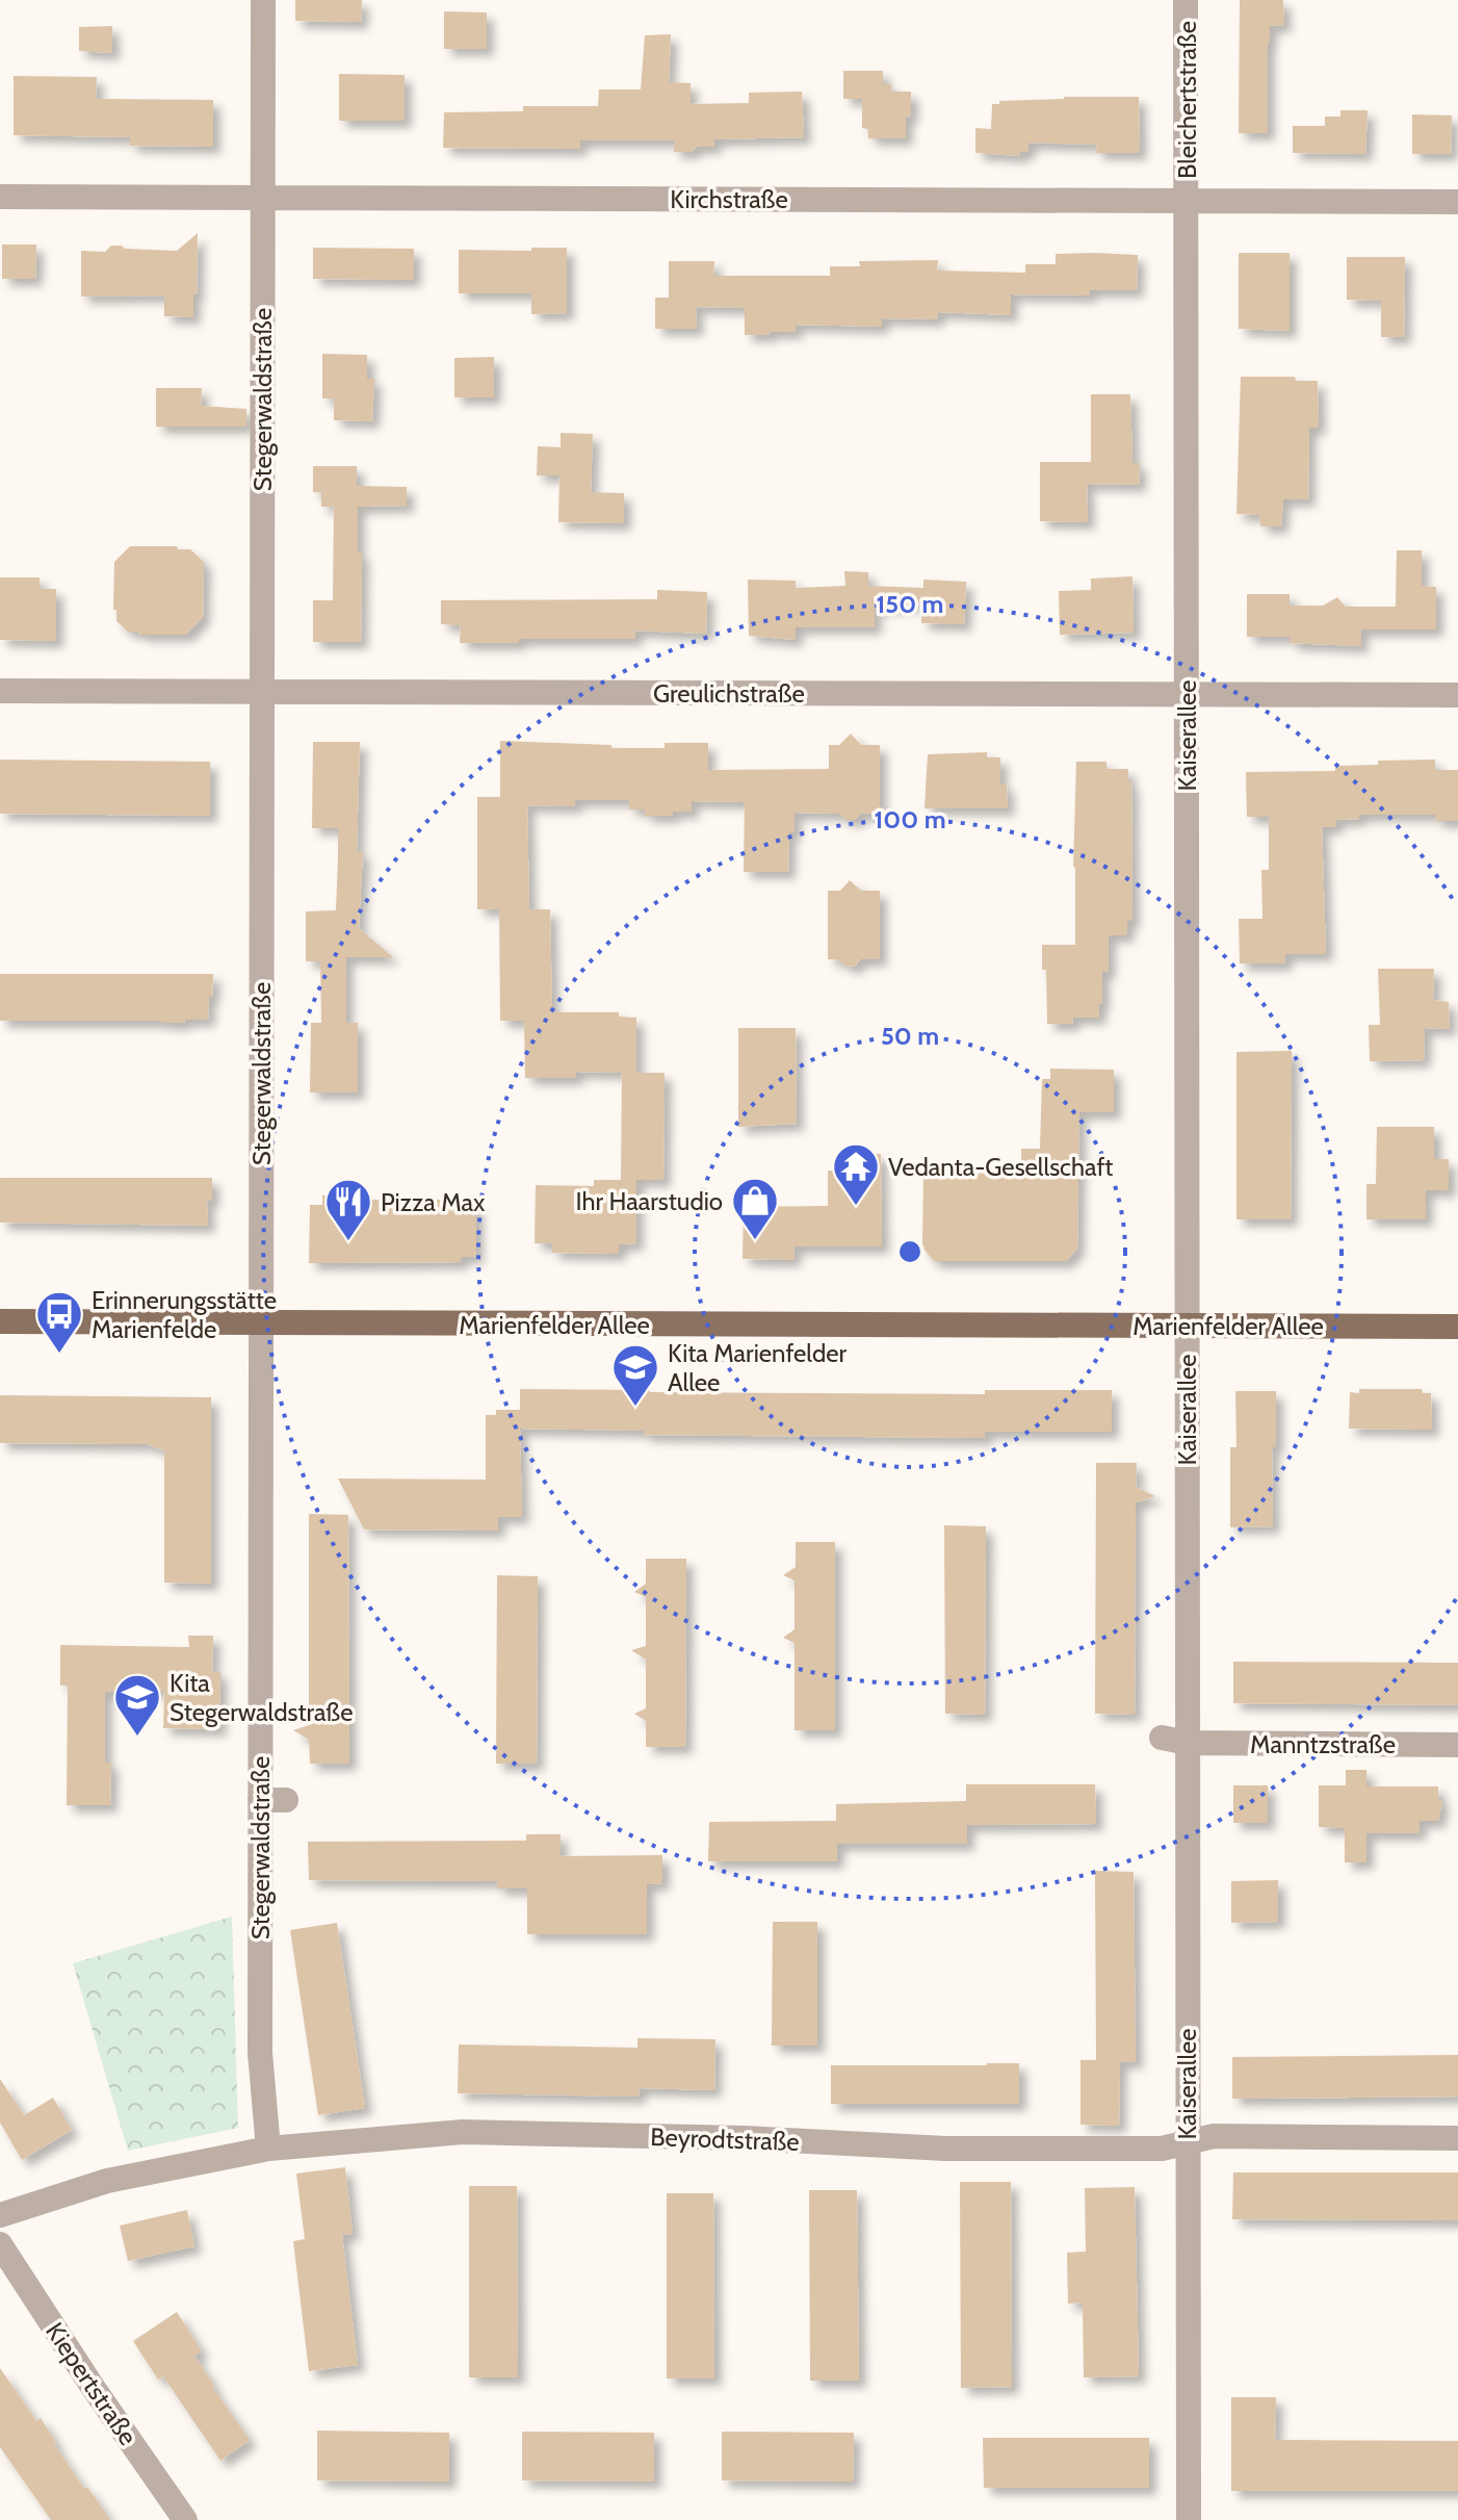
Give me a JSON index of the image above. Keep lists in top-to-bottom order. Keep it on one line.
{"streets":{"main road":["Marienfelder Allee"],"street":["Bleichertstraße","Kirchstraße","Stegerwaldstraße","Greulichstraße","Kaiserallee","Manntzstraße","Beyrodtstraße","Kiepertstraße"]},"crossings":[["Bleichertstraße","Kirchstraße"],["Bleichertstraße","Kaiserallee"],["Kirchstraße","Stegerwaldstraße"],["Kirchstraße","Kaiserallee"],["Stegerwaldstraße","Greulichstraße"],["Stegerwaldstraße","Marienfelder Allee"],["Stegerwaldstraße","Beyrodtstraße"],["Greulichstraße","Kaiserallee"],["Kaiserallee","Marienfelder Allee"],["Kaiserallee","Manntzstraße"],["Kaiserallee","Beyrodtstraße"]],"places":{"temple":["Vedanta-Gesellschaft"],"shop":["Ihr Haarstudio"],"restaurant":["Pizza Max"],"bus stop":["Erinnerungsstätte Marienfelde"],"school or university":["Kita Marienfelder Allee","Kita Stegerwaldstraße"]},"rings":["150 m","100 m","50 m"]}
